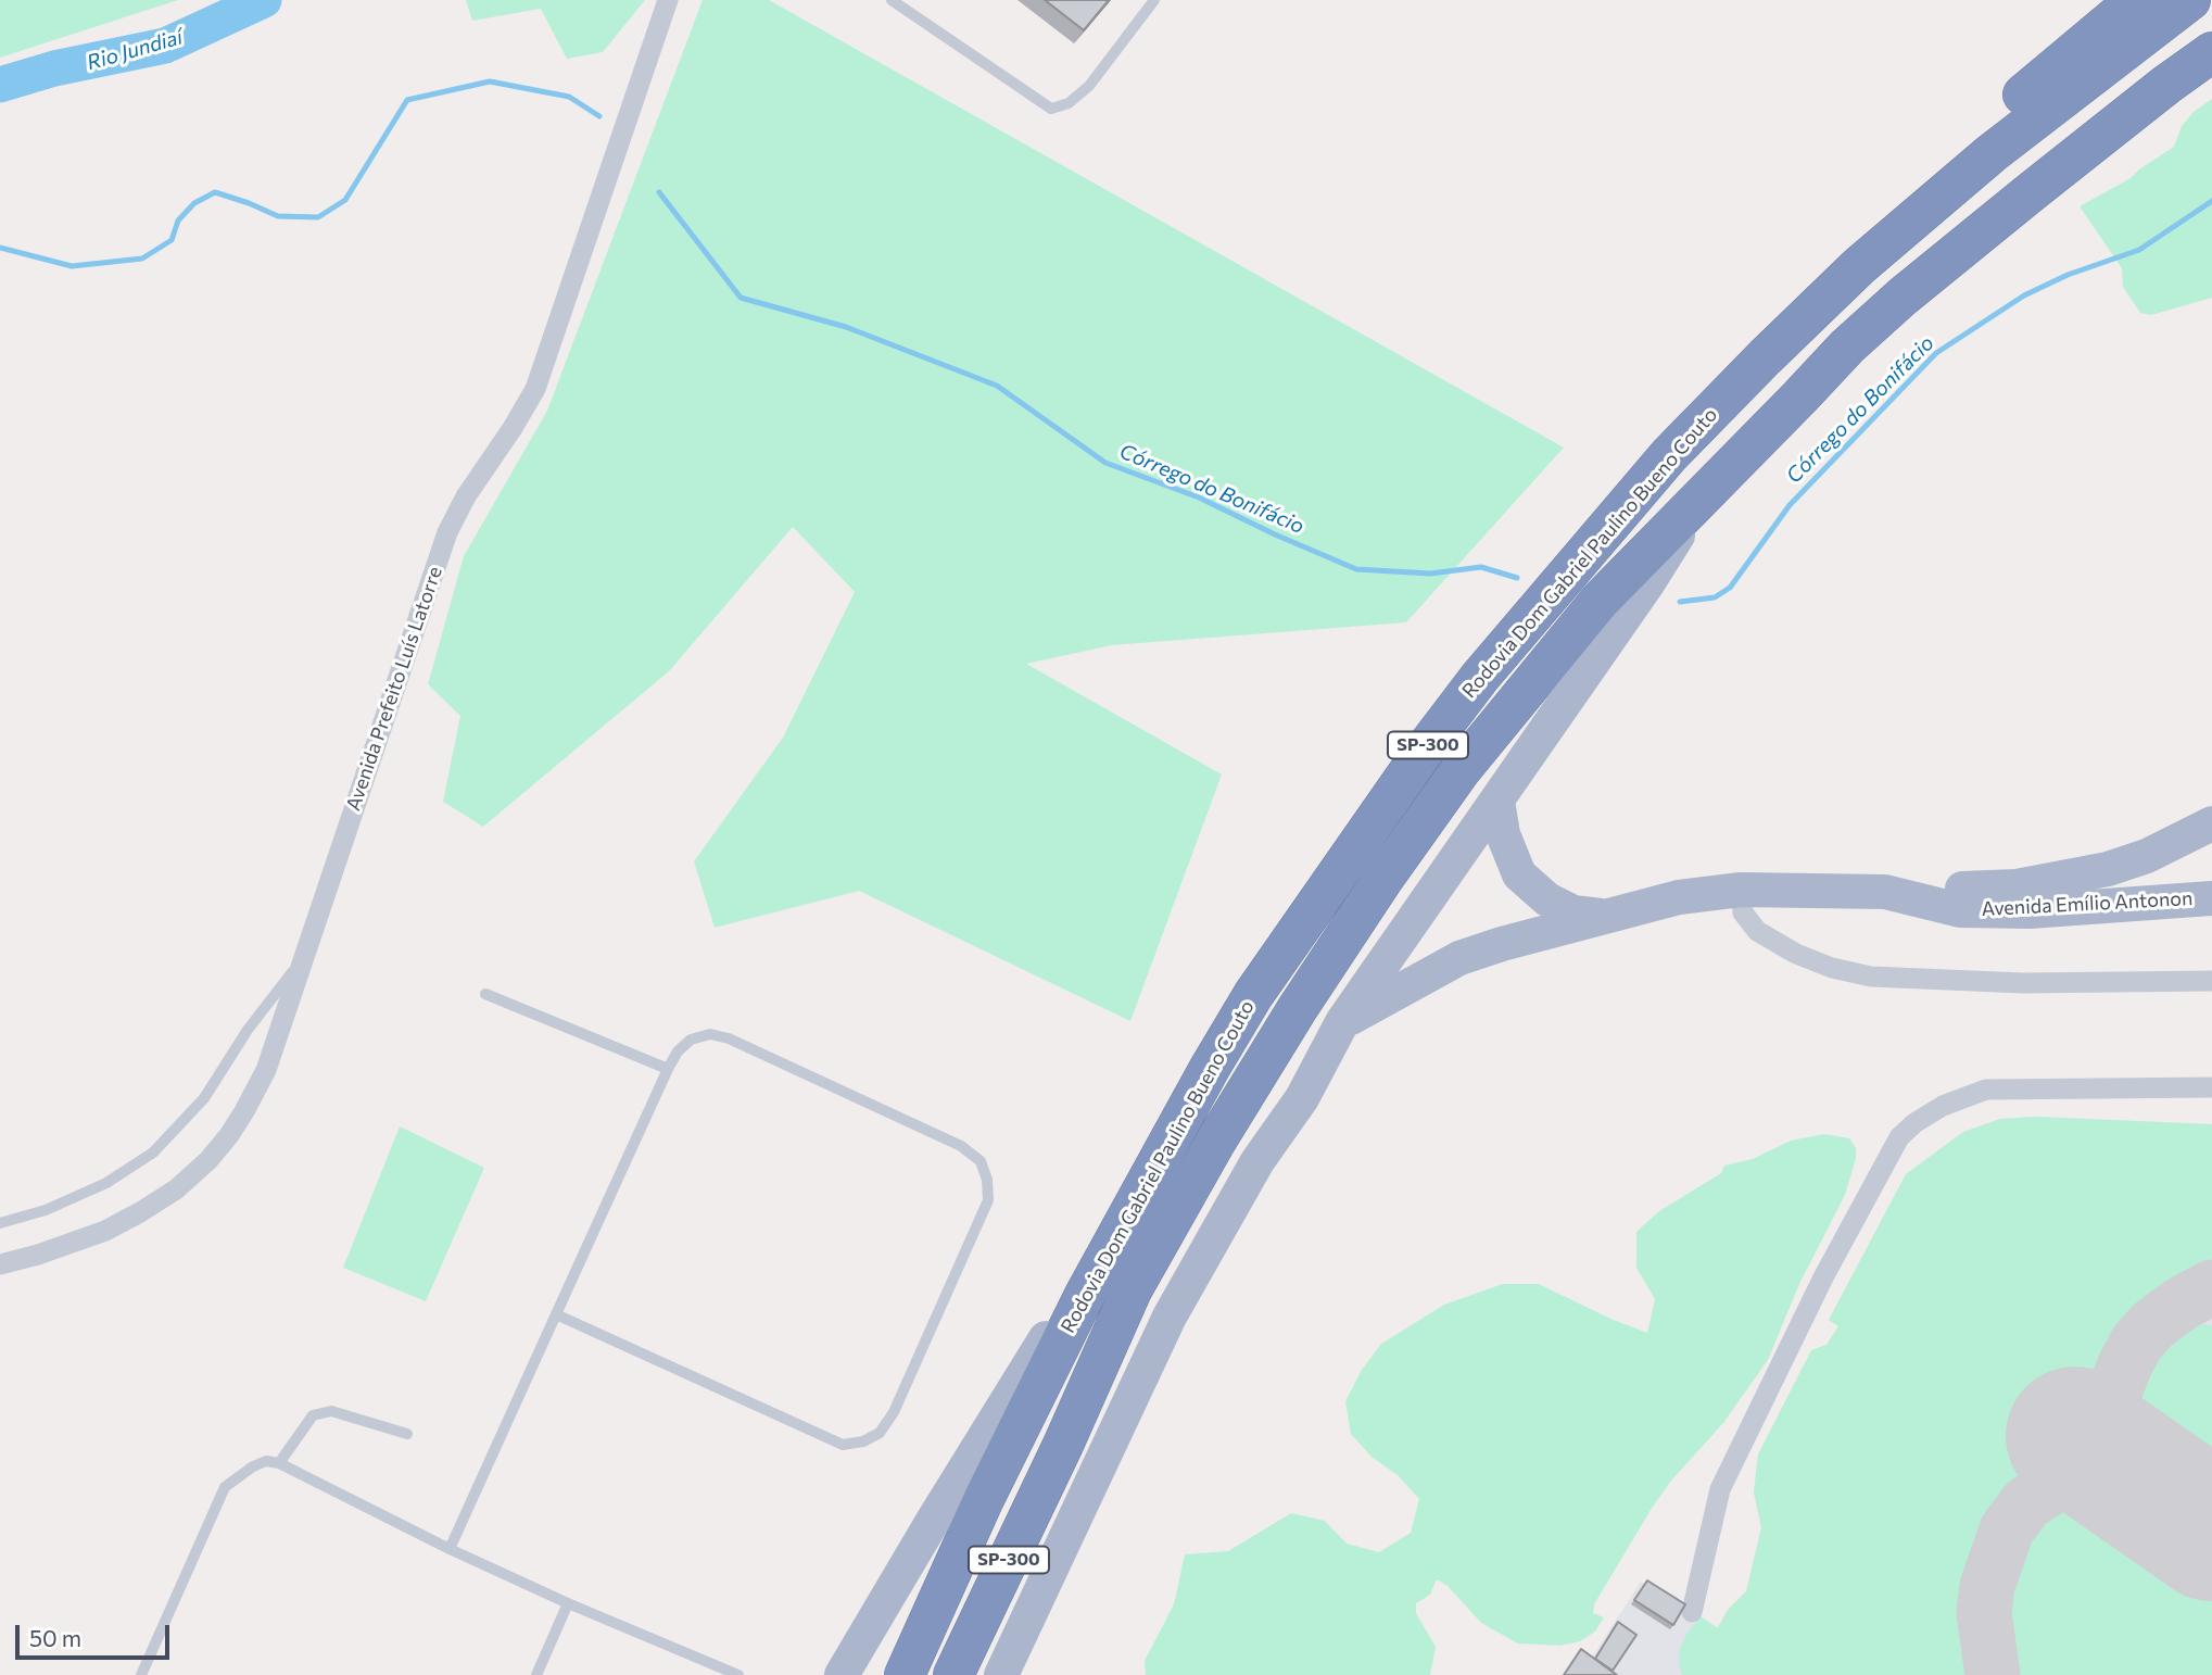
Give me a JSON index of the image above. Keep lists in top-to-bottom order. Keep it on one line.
{"streets":{"highway":["Rodovia Dom Gabriel Paulino Bueno Couto","SP-300"],"main road":["Avenida Emílio Antonon"],"street":["Avenida Prefeito Luís Latorre"]},"water":["Rio Jundiaí","Córrego do Bonifácio"],"scale_bar":"50 m"}
